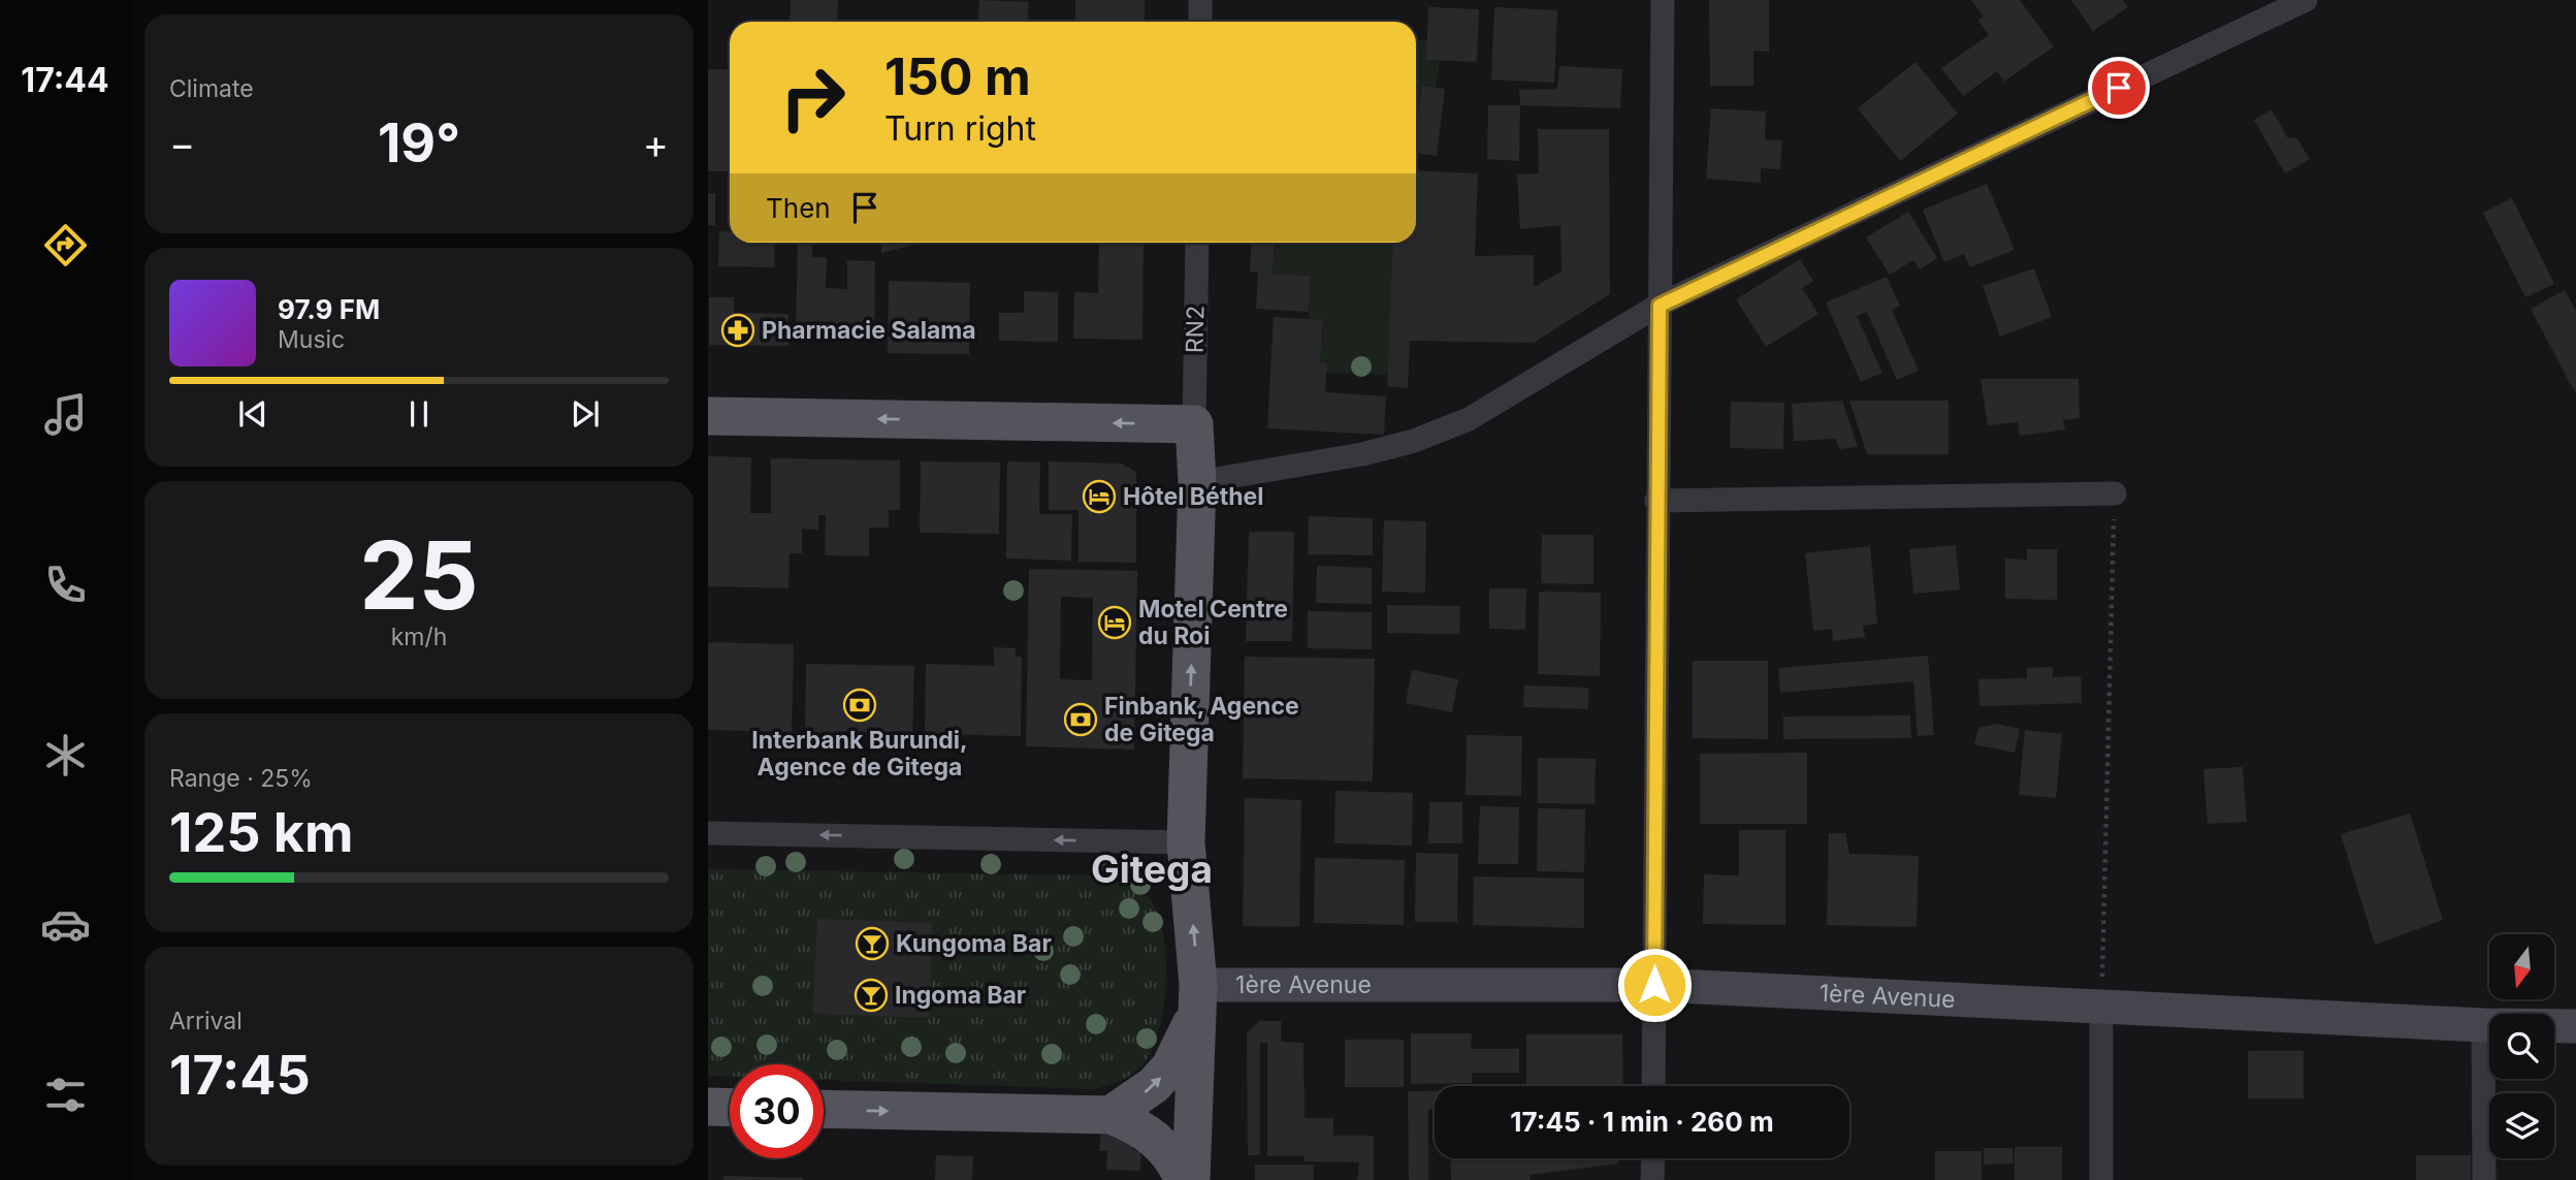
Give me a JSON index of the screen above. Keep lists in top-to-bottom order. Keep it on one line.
{"streets":{"main road":["1ère Avenue"],"street":["RN2"]},"districts":["Gitega"],"places":{"pharmacy":["Pharmacie Salama"],"hotel":["Hôtel Béthel","Motel Centre du Roi"],"bank":["Interbank Burundi, Agence de Gitega","Finbank, Agence de Gitega"],"bar":["Kungoma Bar","Ingoma Bar"]},"north":"bottom","page":{"tabs":"17:44","tile":["Climate",["25","km/h"],["Range · 25%","125 km"],["Arrival","17:45"]],"turn":["150 m","Turn right"],"heat":["−","19°","+"],"then":"Then","song":["97.9 FM","Music"],"limit":"30","trip":"17:45 · 1 min · 260 m"}}
